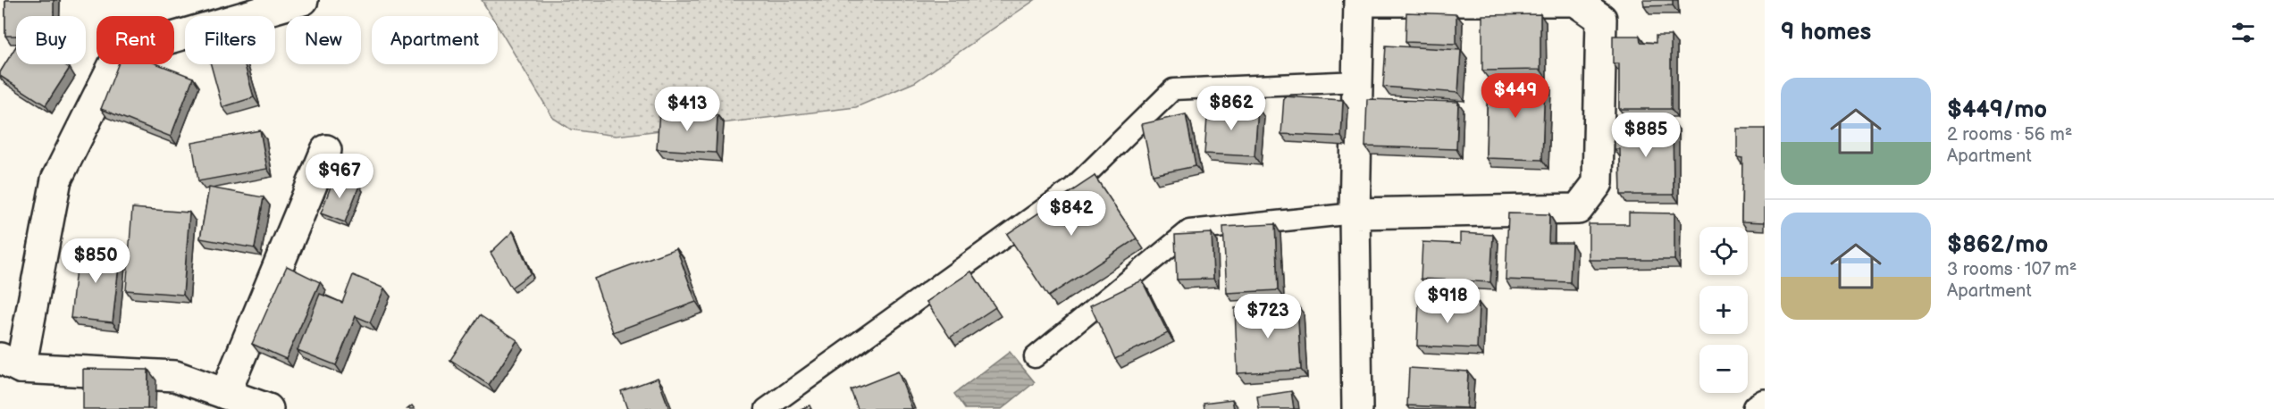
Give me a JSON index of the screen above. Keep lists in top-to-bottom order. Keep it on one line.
{"page":{"heading":"9 homes","chip":["Buy","Rent","Filters","New","Apartment"],"list":[{"name":"$449/mo","note":"2 rooms · 56 m² · Apartment"},{"name":"$862/mo","note":"3 rooms · 107 m² · Apartment"}],"price":["$449","$862","$413","$885","$967","$842","$850","$918","$723"],"map_buttons":["+","−"]}}
